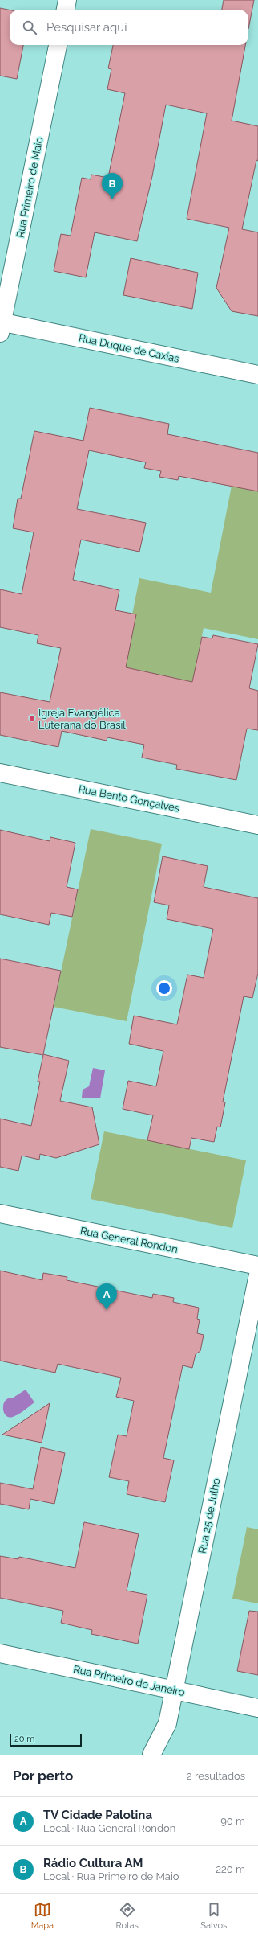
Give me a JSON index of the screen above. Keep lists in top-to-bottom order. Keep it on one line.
{"streets":{"street":["Rua Primeiro de Maio","Rua Duque de Caxias","Rua Bento Gonçalves","Rua General Rondon","Rua 25 de Julho","Rua Primeiro de Janeiro"]},"crossings":[["Rua Primeiro de Maio","Rua Duque de Caxias"],["Rua 25 de Julho","Rua Primeiro de Janeiro"]],"places":["Igreja Evangélica Luterana do Brasil"],"scale_bar":"20 m","page":{"search":"Pesquisar aqui","pins":["B","A"],"scale":"20 m","heading":["Por perto","2 resultados"],"list":[{"mark":"A","name":"TV Cidade Palotina","note":"Local · Rua General Rondon","value":"90 m"},{"mark":"B","name":"Rádio Cultura AM","note":"Local · Rua Primeiro de Maio","value":"220 m"}],"nav":["Mapa","Rotas","Salvos"]}}
